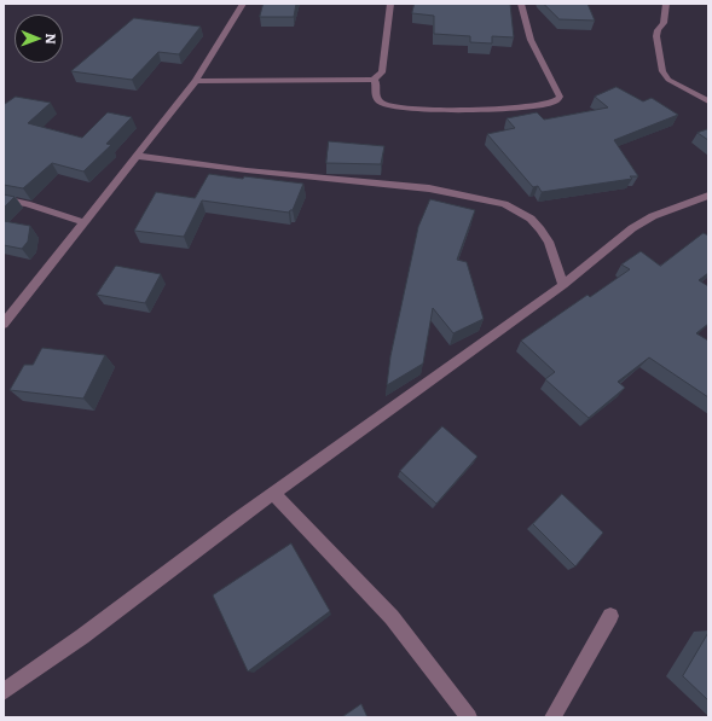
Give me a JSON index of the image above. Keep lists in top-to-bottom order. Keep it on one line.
{"north":"right"}
